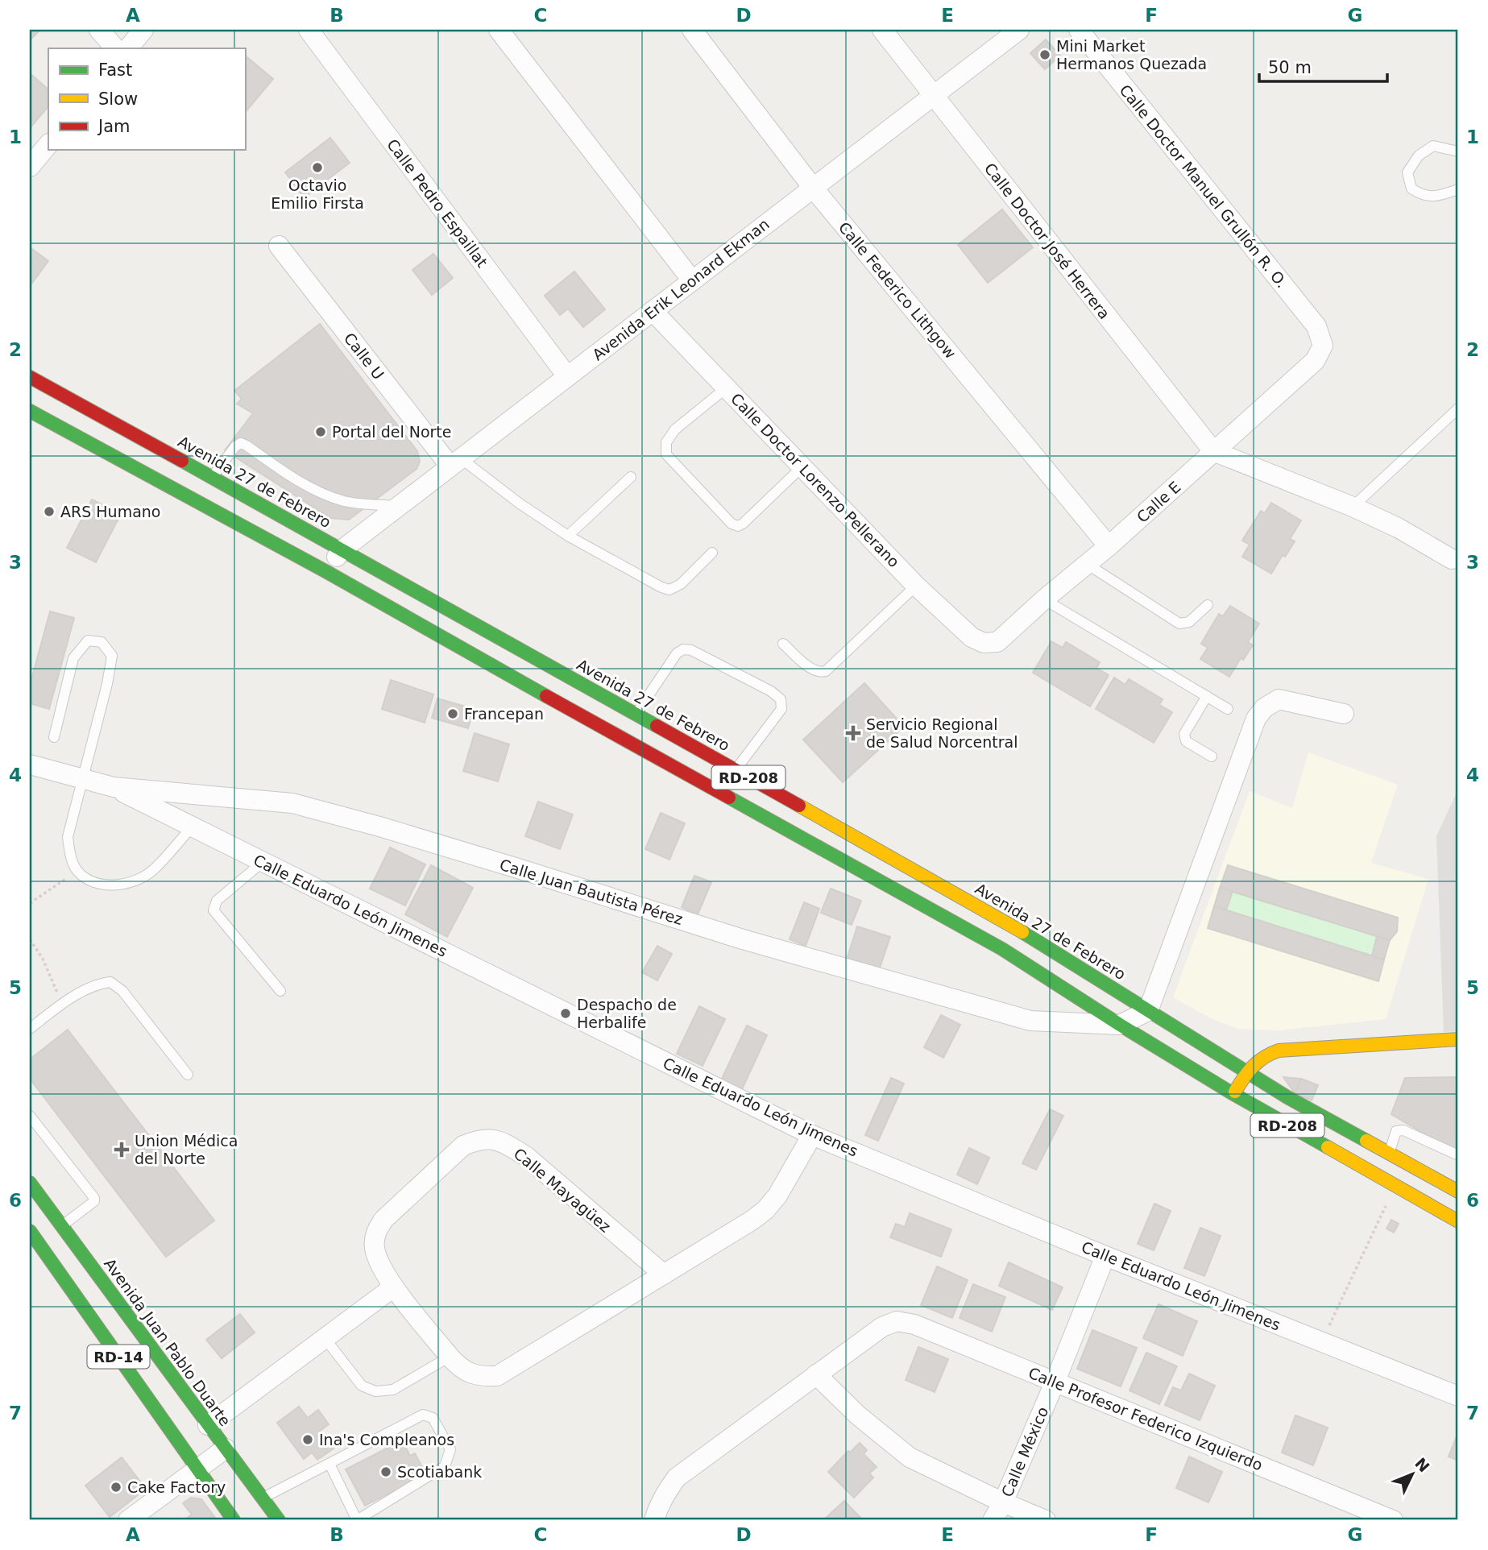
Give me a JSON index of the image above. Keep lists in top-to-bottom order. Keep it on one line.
{"streets":{"main road":["Avenida 27 de Febrero","RD-208","Avenida Juan Pablo Duarte","RD-14"],"street":["Calle Doctor Manuel Grullón R. O.","Calle Pedro Espaillat","Calle Doctor José Herrera","Avenida Erik Leonard Ekman","Calle Federico Lithgow","Calle U","Calle Doctor Lorenzo Pellerano","Calle E","Calle Juan Bautista Pérez","Calle Eduardo León Jimenes","Calle Mayagüez","Calle Profesor Federico Izquierdo","Calle México"]},"crossings":[["Calle Doctor Manuel Grullón R. O.","Calle E"],["Calle Pedro Espaillat","Avenida Erik Leonard Ekman"],["Calle Doctor José Herrera","Avenida Erik Leonard Ekman"],["Calle Doctor José Herrera","Calle E"],["Avenida Erik Leonard Ekman","Calle Federico Lithgow"],["Avenida Erik Leonard Ekman","Calle U"],["Avenida Erik Leonard Ekman","Calle Doctor Lorenzo Pellerano"],["Avenida Erik Leonard Ekman","Avenida 27 de Febrero"],["Avenida Erik Leonard Ekman","RD-208"],["Calle Federico Lithgow","Calle E"],["Calle Doctor Lorenzo Pellerano","Calle E"],["Avenida 27 de Febrero","Calle Juan Bautista Pérez"],["RD-208","Calle Juan Bautista Pérez"],["Calle Juan Bautista Pérez","Calle Eduardo León Jimenes"],["Calle Eduardo León Jimenes","Calle Mayagüez"],["Calle Eduardo León Jimenes","Calle México"],["Calle Profesor Federico Izquierdo","Calle México"]],"places":{"other":["Mini Market Hermanos Quezada","Octavio Emilio Firsta","Portal del Norte","ARS Humano","Francepan","Despacho de Herbalife","Ina's Compleanos","Scotiabank","Cake Factory"],"health":["Servicio Regional de Salud Norcentral","Union Médica del Norte"]},"legend":["Fast","Slow","Jam"],"scale_bar":"50 m","north":"top right","grid":{"columns":["A","B","C","D","E","F","G"],"rows":["1","2","3","4","5","6","7"]}}
